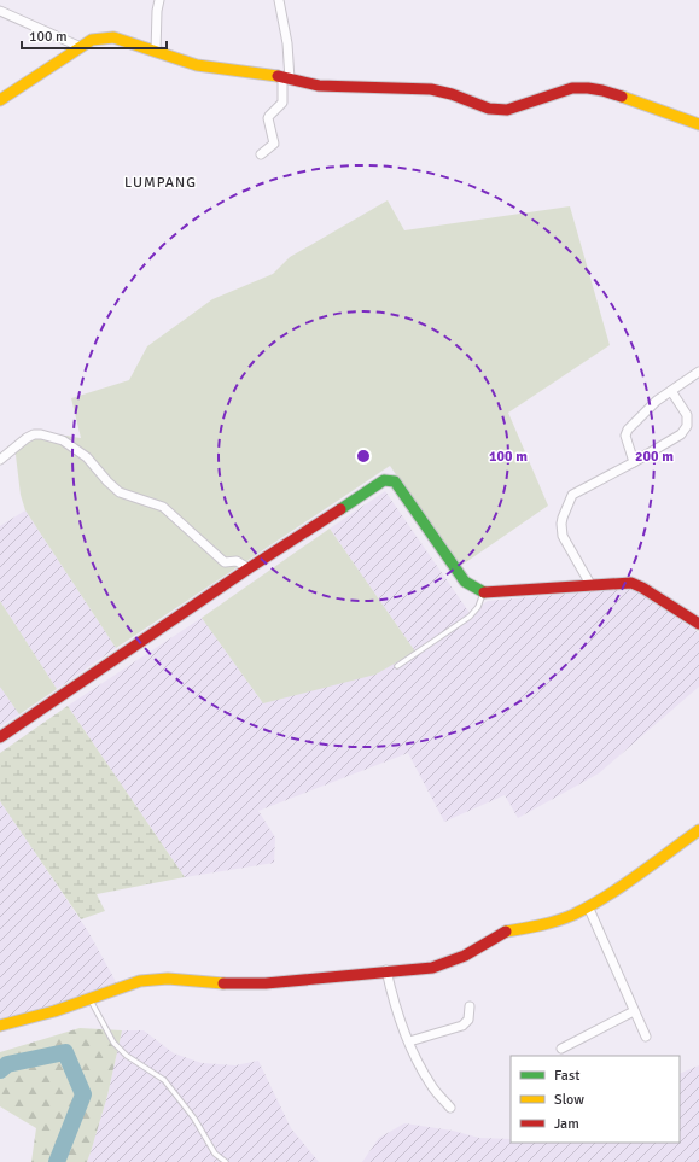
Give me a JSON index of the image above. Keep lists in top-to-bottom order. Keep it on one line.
{"districts":["LUMPANG"],"legend":["Fast","Slow","Jam"],"scale_bar":"100 m","rings":["100 m","200 m"]}
